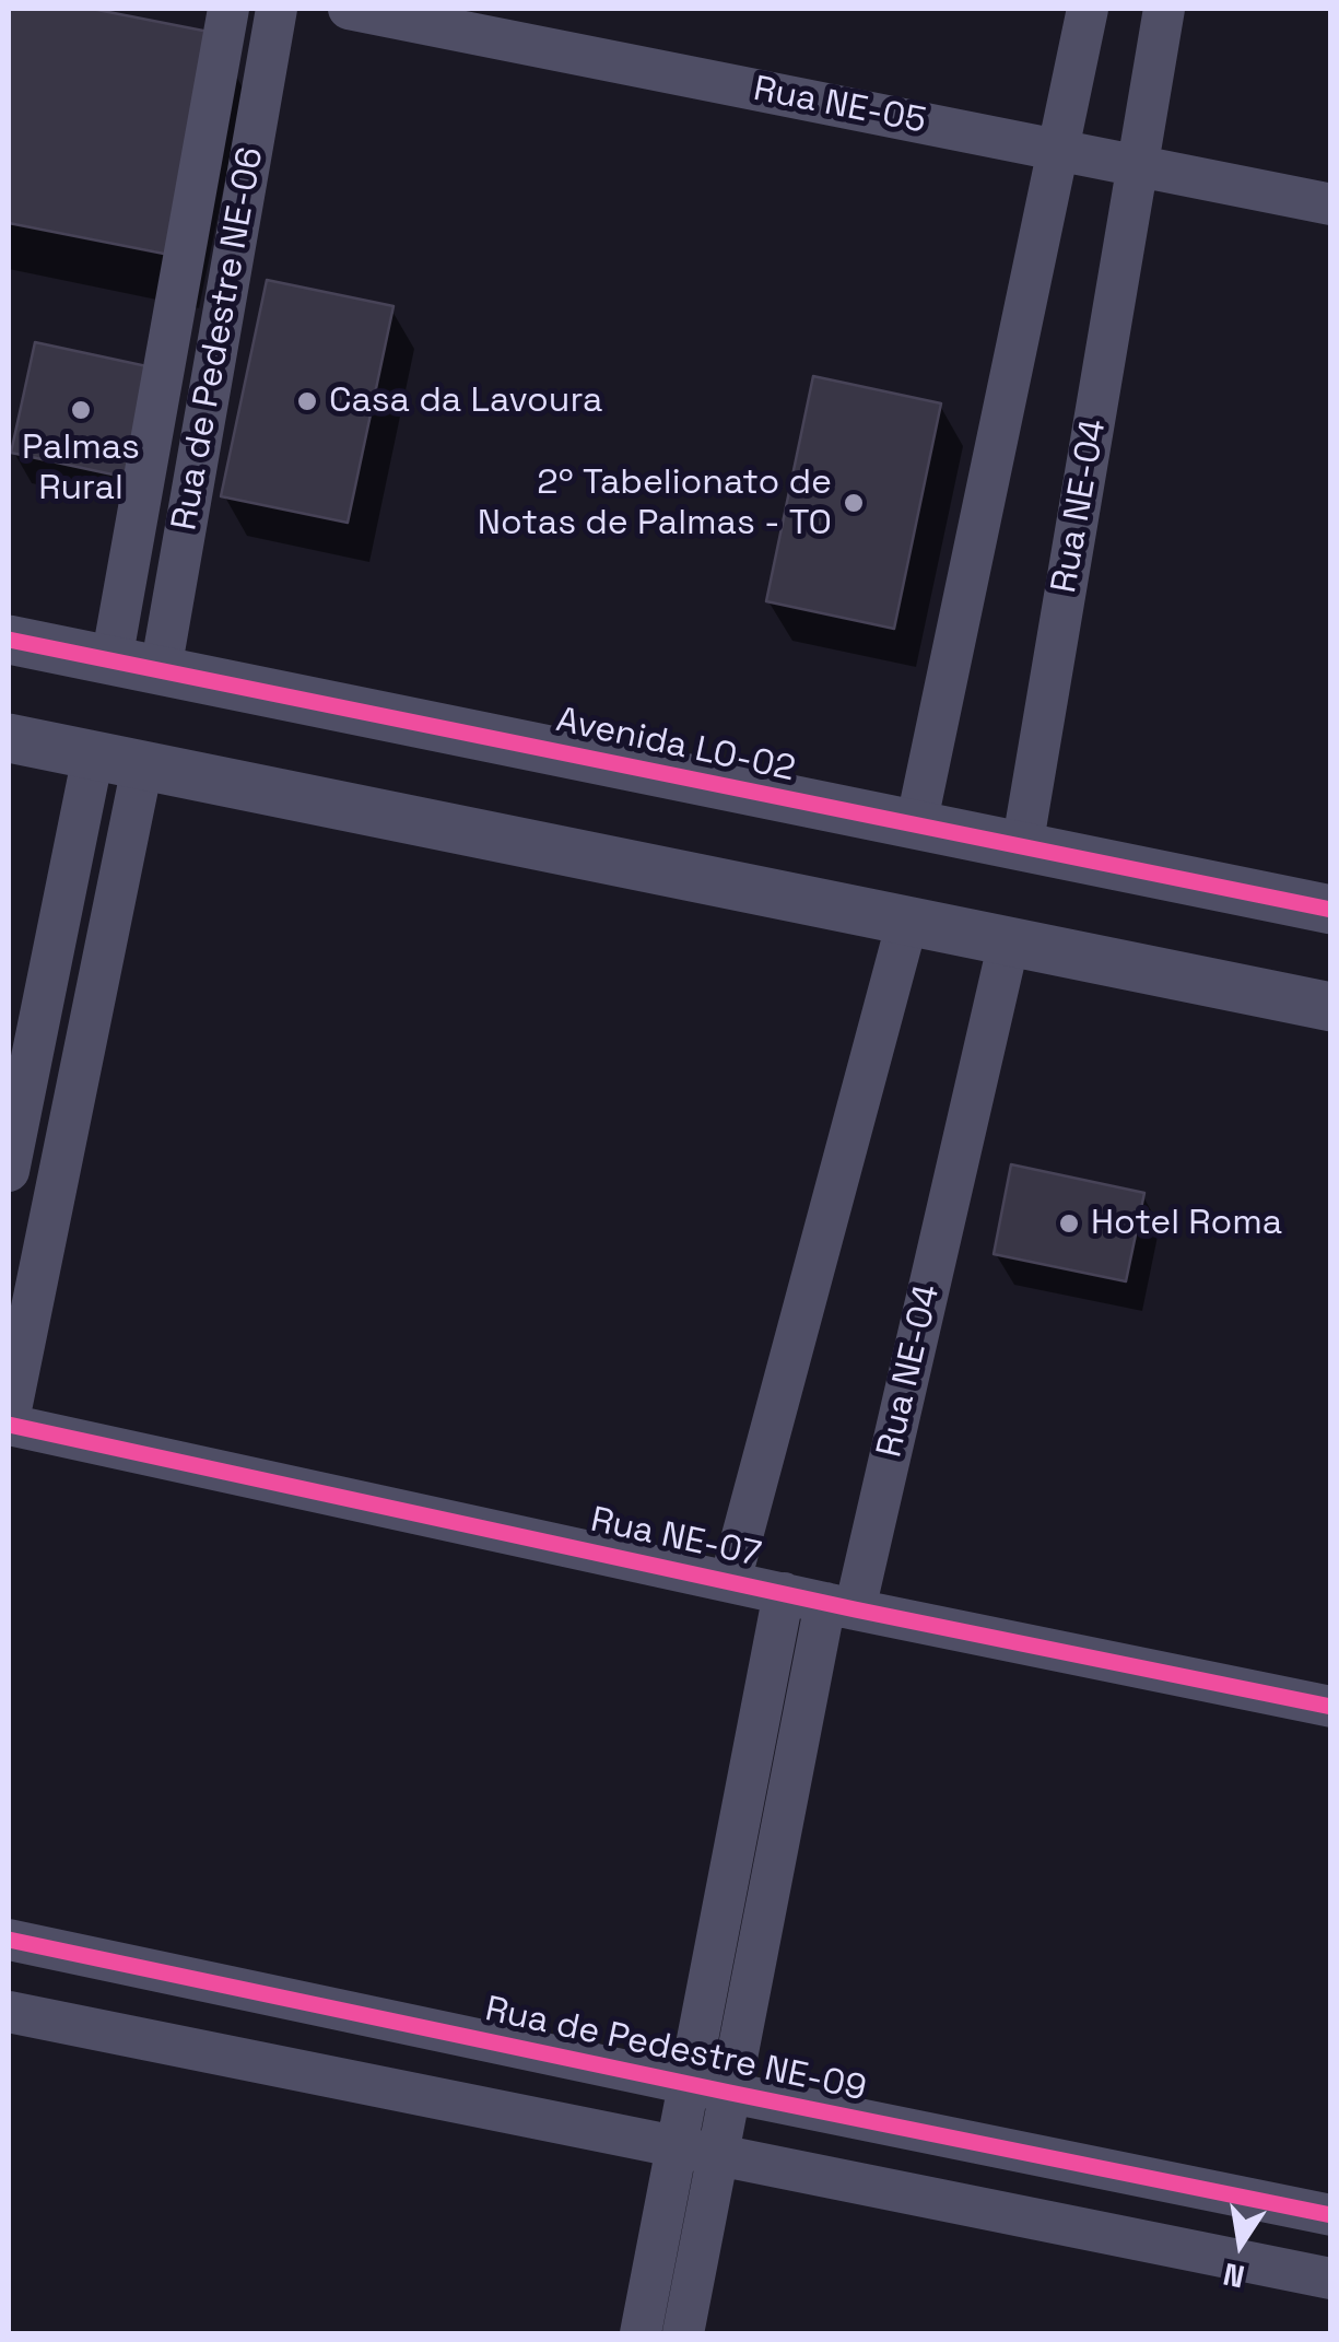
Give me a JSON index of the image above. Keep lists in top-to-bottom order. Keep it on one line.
{"streets":{"street":["Rua NE-05","Rua de Pedestre NE-06","Rua NE-04","Avenida LO-02","Rua NE-07","Rua de Pedestre NE-09"]},"crossings":[["Rua NE-05","Rua NE-04"],["Rua de Pedestre NE-06","Avenida LO-02"],["Rua NE-04","Avenida LO-02"],["Rua NE-04","Rua NE-07"],["Rua NE-04","Rua de Pedestre NE-09"]],"places":["Casa da Lavoura","Palmas Rural","2º Tabelionato de Notas de Palmas - TO","Hotel Roma"],"north":"bottom"}
